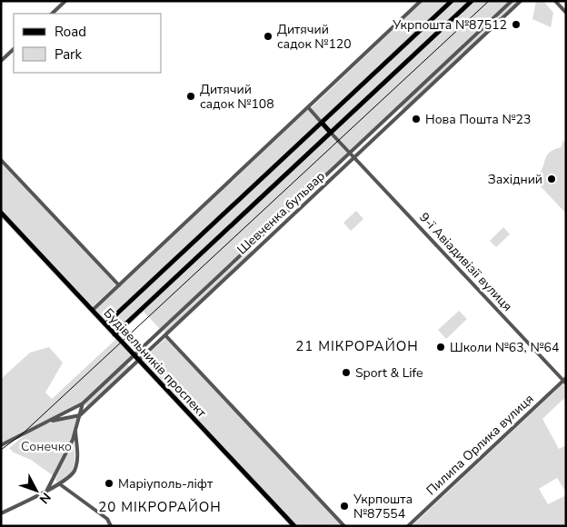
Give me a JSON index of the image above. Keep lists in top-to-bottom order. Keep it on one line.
{"streets":{"main road":["Шевченка бульвар","Будівельників проспект"],"street":["9-ї Авіадивізії вулиця","Пилипа Орлика вулиця"]},"crossings":[["Шевченка бульвар","9-ї Авіадивізії вулиця"],["Шевченка бульвар","Будівельників проспект"],["9-ї Авіадивізії вулиця","Пилипа Орлика вулиця"]],"districts":["21 МІКРОРАЙОН","20 МІКРОРАЙОН"],"parks":["Сонечко"],"places":["Укрпошта №87512","Дитячий садок №120","Дитячий садок №108","Нова Пошта №23","Західний","Школи №63, №64","Sport & Life","Маріуполь-ліфт","Укрпошта №87554"],"legend":["Road","Park"],"north":"bottom right"}
